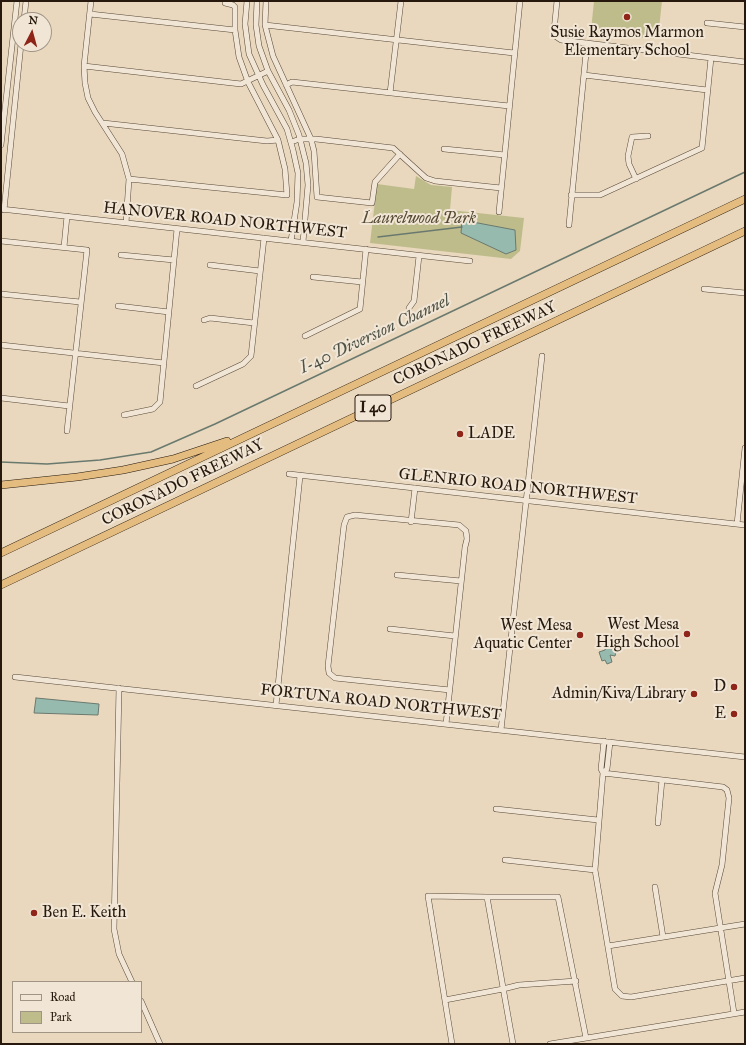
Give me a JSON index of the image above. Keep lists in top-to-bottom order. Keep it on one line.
{"streets":{"highway":["CORONADO FREEWAY","I 40"],"street":["HANOVER ROAD NORTHWEST","GLENRIO ROAD NORTHWEST","FORTUNA ROAD NORTHWEST"]},"water":["I-40 Diversion Channel"],"parks":["Laurelwood Park"],"places":["Susie Raymos Marmon Elementary School","LADE","West Mesa High School","West Mesa Aquatic Center","D","Admin/Kiva/Library","E","Ben E. Keith"],"legend":["Road","Park"],"north":"top"}
